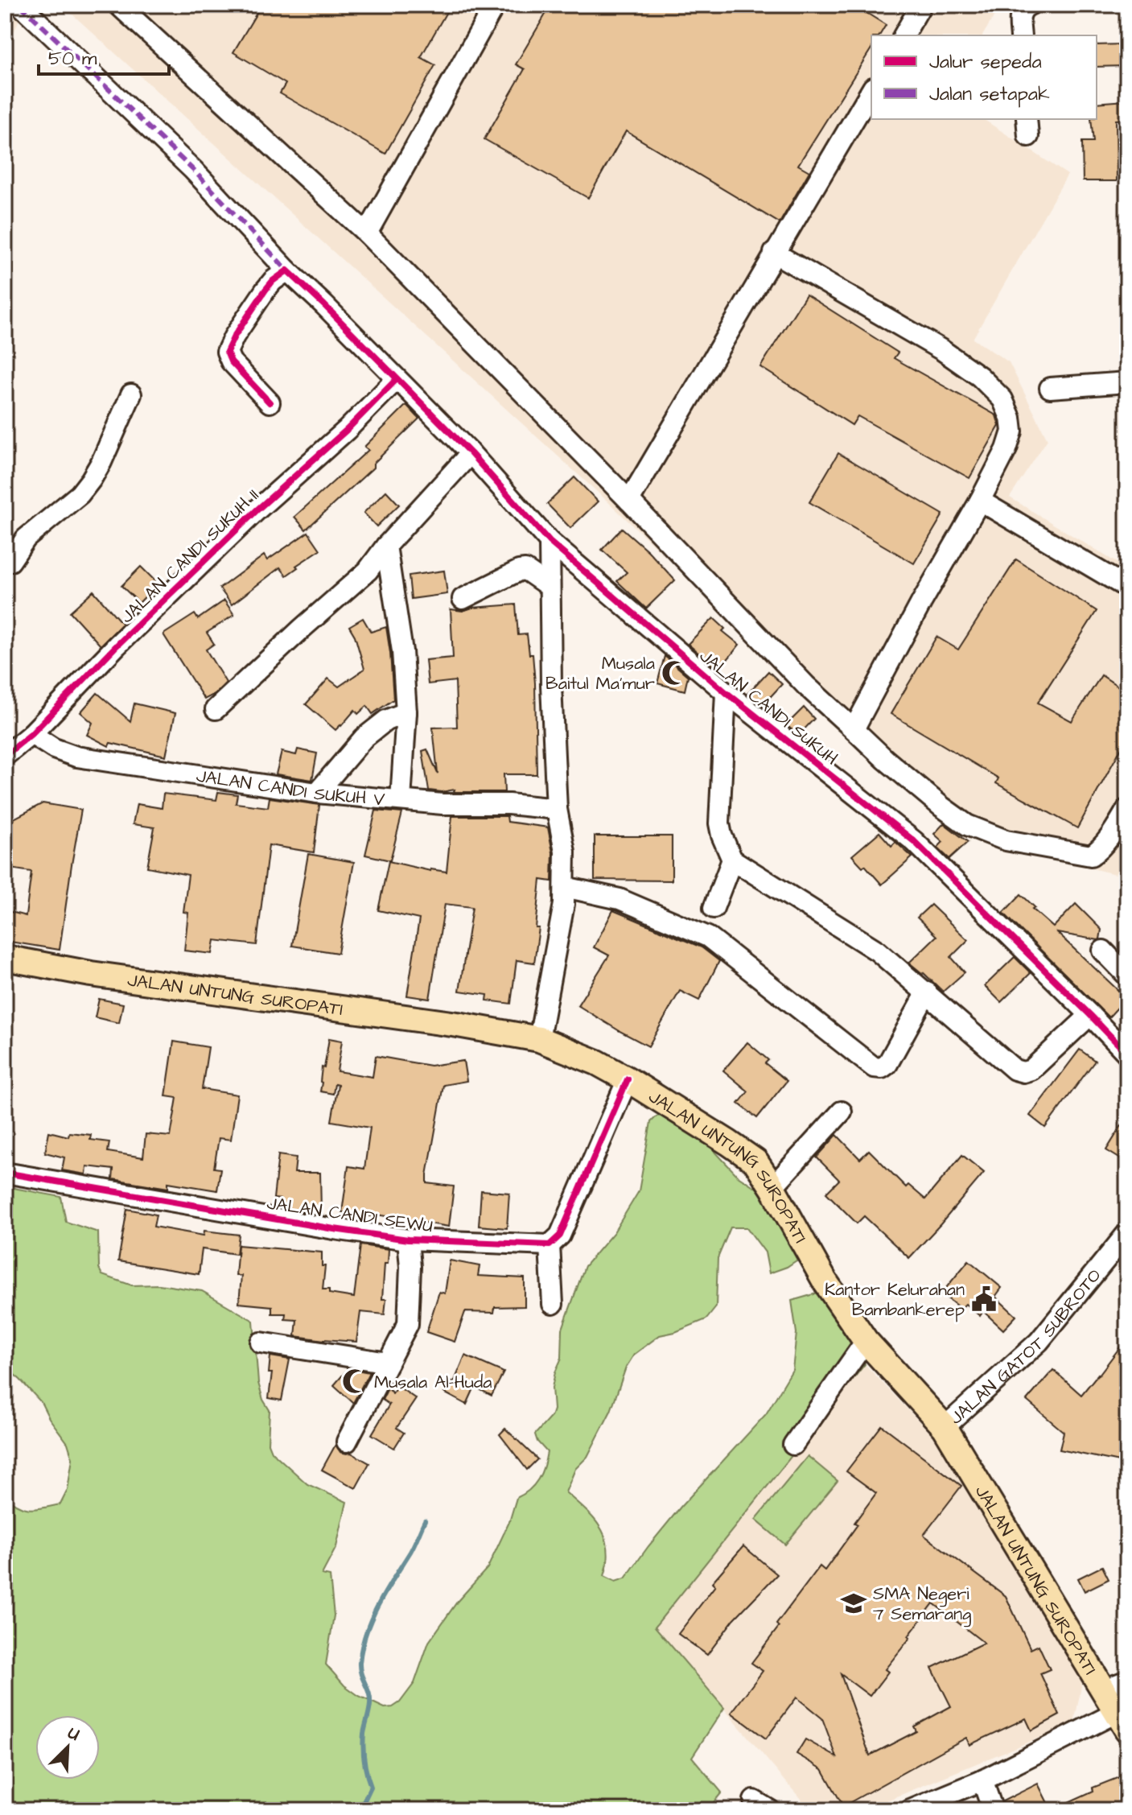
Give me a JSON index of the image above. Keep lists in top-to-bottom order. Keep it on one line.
{"streets":{"main road":["JALAN UNTUNG SUROPATI"],"street":["JALAN CANDI SUKUH II","JALAN CANDI SUKUH","JALAN CANDI SUKUH V","JALAN CANDI SEWU","JALAN GATOT SUBROTO"]},"crossings":[["JALAN CANDI SUKUH II","JALAN CANDI SUKUH"],["JALAN CANDI SUKUH II","JALAN CANDI SUKUH V"],["JALAN UNTUNG SUROPATI","JALAN GATOT SUBROTO"]],"places":{"mosque":["Musala Baitul Ma'mur","Musala Al-Huda"],"public building":["Kantor Kelurahan Bambankerep"],"school or university":["SMA Negeri 7 Semarang"]},"legend":["Jalur sepeda","Jalan setapak"],"scale_bar":"50 m","north":"top right"}
